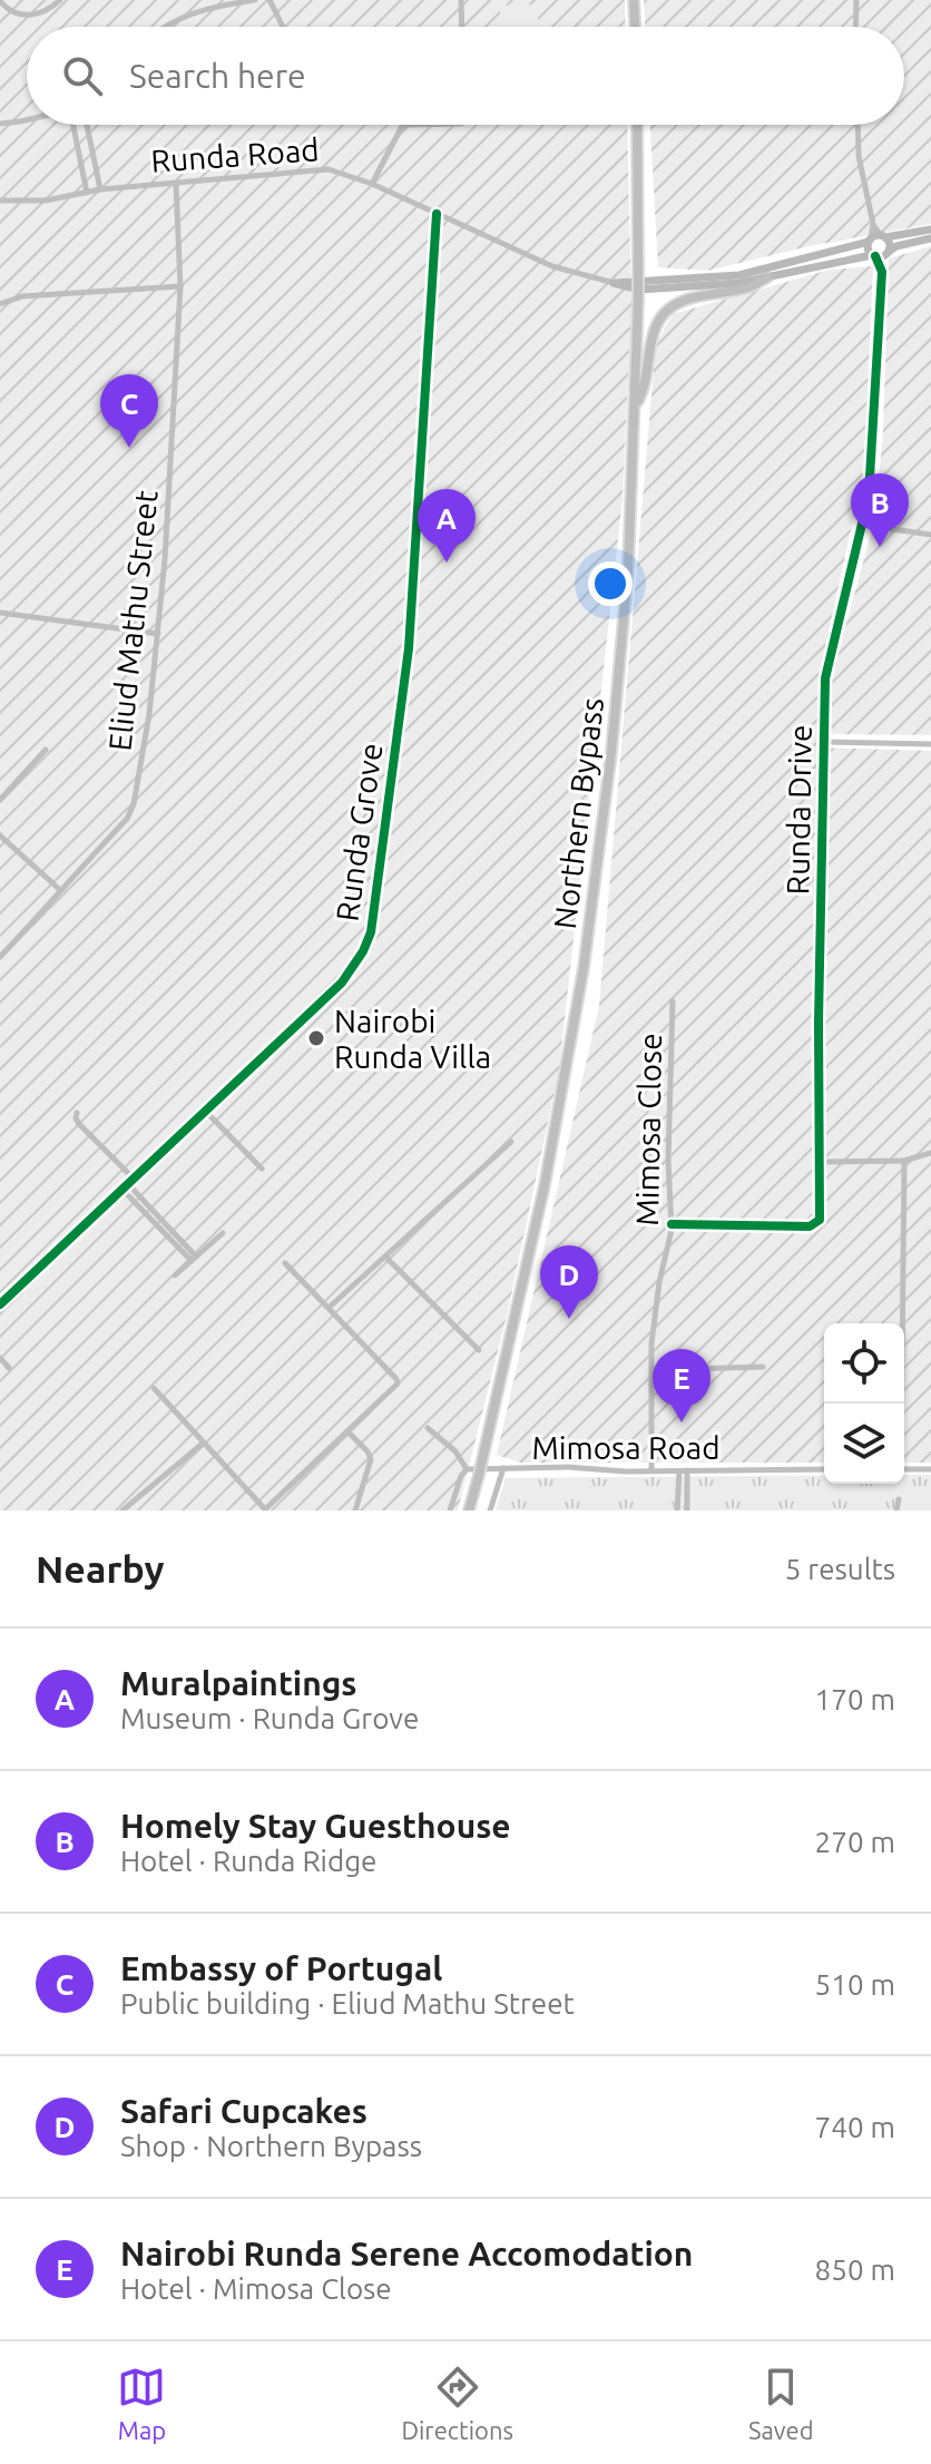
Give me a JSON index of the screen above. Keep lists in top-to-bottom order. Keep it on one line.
{"streets":{"main road":["Northern Bypass"],"street":["Runda Road","Eliud Mathu Street","Runda Drive","Runda Grove","Mimosa Close","Mimosa Road"]},"crossings":[["Runda Road","Eliud Mathu Street"],["Runda Road","Runda Drive"],["Runda Road","Runda Grove"],["Runda Drive","Mimosa Close"],["Mimosa Close","Mimosa Road"]],"places":["Nairobi Runda Villa"],"page":{"search":"Search here","pins":["C","B","A","D","E"],"heading":["Nearby","5 results"],"list":[{"mark":"A","name":"Muralpaintings","note":"Museum · Runda Grove","value":"170 m"},{"mark":"B","name":"Homely Stay Guesthouse","note":"Hotel · Runda Ridge","value":"270 m"},{"mark":"C","name":"Embassy of Portugal","note":"Public building · Eliud Mathu Street","value":"510 m"},{"mark":"D","name":"Safari Cupcakes","note":"Shop · Northern Bypass","value":"740 m"},{"mark":"E","name":"Nairobi Runda Serene Accomodation","note":"Hotel · Mimosa Close","value":"850 m"}],"nav":["Map","Directions","Saved"]}}
